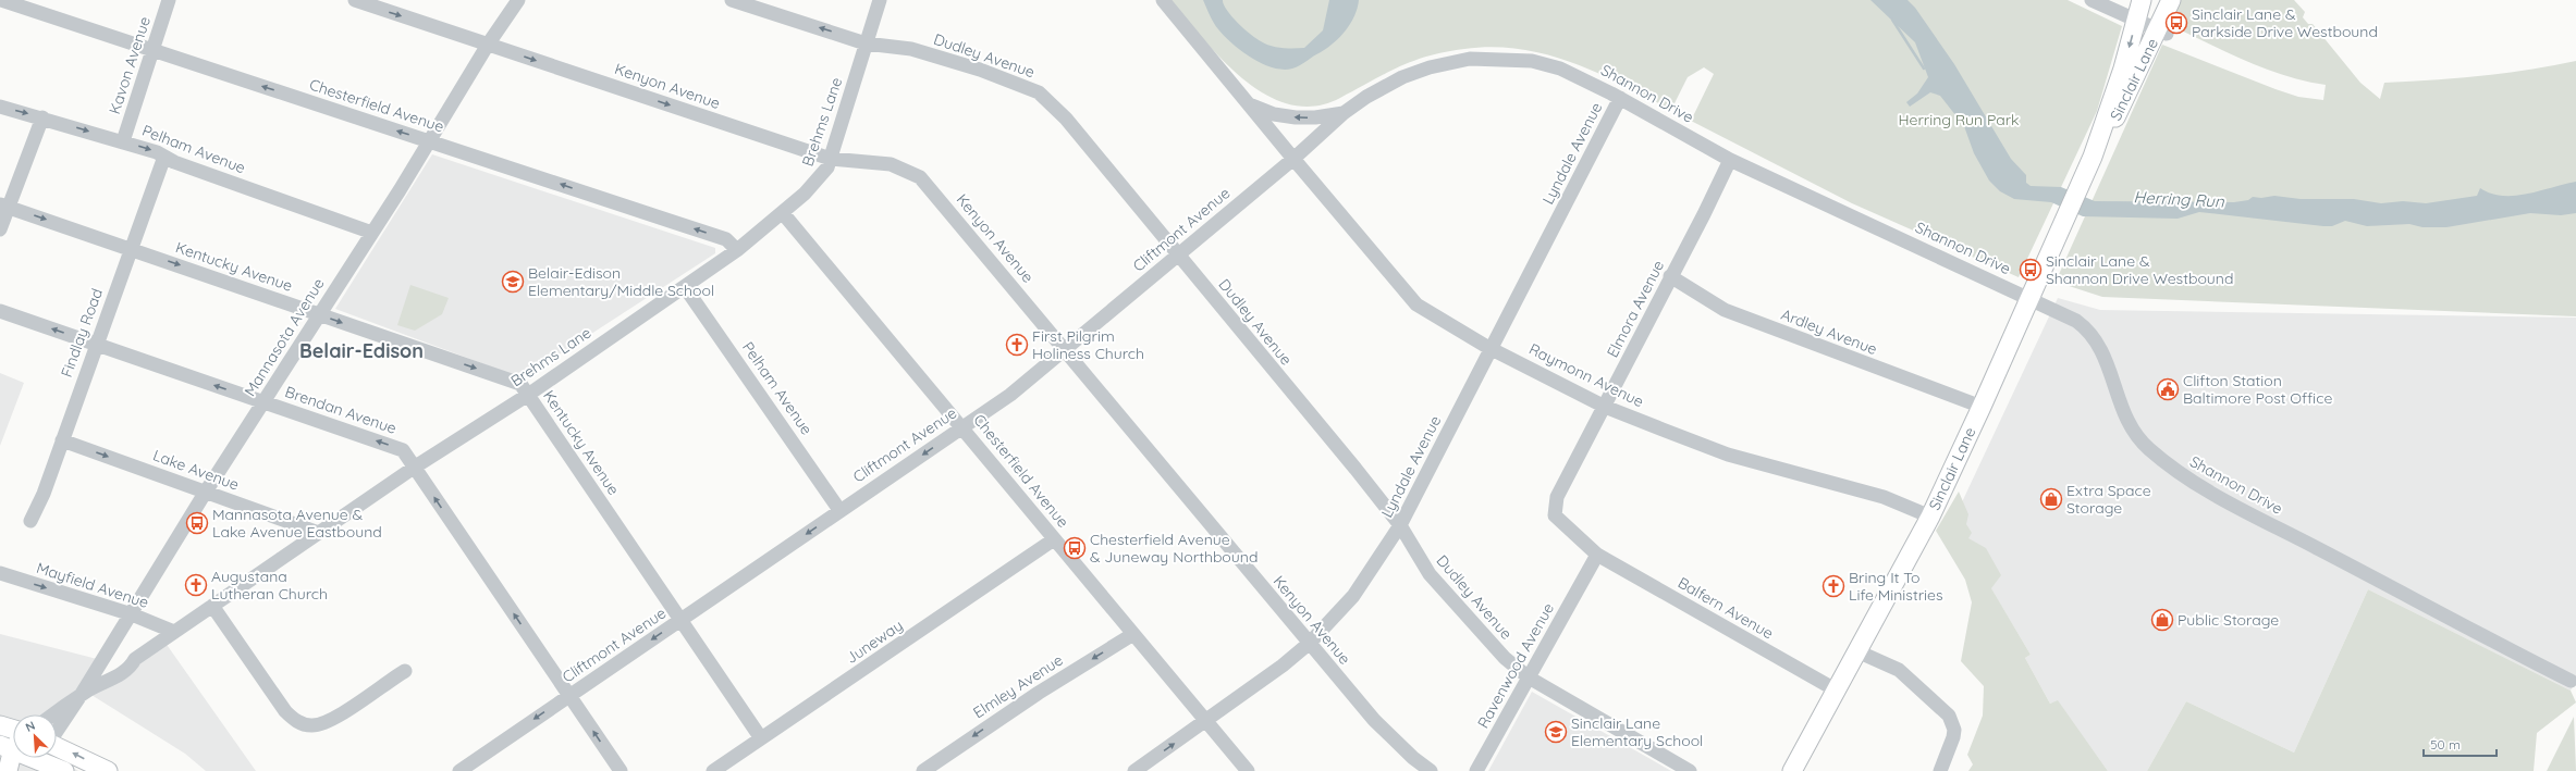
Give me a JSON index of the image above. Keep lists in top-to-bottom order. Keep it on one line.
{"streets":{"main road":["Sinclair Lane"],"street":["Dudley Avenue","Kavon Avenue","Kenyon Avenue","Shannon Drive","Chesterfield Avenue","Brehms Lane","Pelham Avenue","Lyndale Avenue","Cliftmont Avenue","Kentucky Avenue","Elmora Avenue","Ardley Avenue","Findlay Road","Mannasota Avenue","Raymonn Avenue","Brendan Avenue","Lake Avenue","Mayfield Avenue","Balfern Avenue","Juneway","Ravenwood Avenue","Elmley Avenue"]},"crossings":[["Dudley Avenue","Brehms Lane"],["Dudley Avenue","Lyndale Avenue"],["Dudley Avenue","Cliftmont Avenue"],["Dudley Avenue","Ravenwood Avenue"],["Kavon Avenue","Chesterfield Avenue"],["Kavon Avenue","Pelham Avenue"],["Sinclair Lane","Shannon Drive"],["Sinclair Lane","Ardley Avenue"],["Sinclair Lane","Raymonn Avenue"],["Sinclair Lane","Balfern Avenue"],["Kenyon Avenue","Brehms Lane"],["Kenyon Avenue","Lyndale Avenue"],["Kenyon Avenue","Cliftmont Avenue"],["Kenyon Avenue","Mannasota Avenue"],["Shannon Drive","Lyndale Avenue"],["Shannon Drive","Cliftmont Avenue"],["Shannon Drive","Elmora Avenue"],["Shannon Drive","Raymonn Avenue"],["Chesterfield Avenue","Brehms Lane"],["Chesterfield Avenue","Lyndale Avenue"],["Chesterfield Avenue","Cliftmont Avenue"],["Chesterfield Avenue","Mannasota Avenue"],["Chesterfield Avenue","Juneway"],["Chesterfield Avenue","Elmley Avenue"],["Brehms Lane","Pelham Avenue"],["Brehms Lane","Kentucky Avenue"],["Brehms Lane","Mannasota Avenue"],["Brehms Lane","Brendan Avenue"],["Brehms Lane","Lake Avenue"],["Brehms Lane","Mayfield Avenue"],["Pelham Avenue","Cliftmont Avenue"],["Pelham Avenue","Findlay Road"],["Pelham Avenue","Mannasota Avenue"],["Lyndale Avenue","Raymonn Avenue"],["Cliftmont Avenue","Kentucky Avenue"],["Cliftmont Avenue","Raymonn Avenue"],["Cliftmont Avenue","Brendan Avenue"],["Kentucky Avenue","Findlay Road"],["Kentucky Avenue","Mannasota Avenue"],["Kentucky Avenue","Juneway"],["Elmora Avenue","Ardley Avenue"],["Elmora Avenue","Raymonn Avenue"],["Elmora Avenue","Balfern Avenue"],["Elmora Avenue","Ravenwood Avenue"],["Findlay Road","Brendan Avenue"],["Findlay Road","Lake Avenue"],["Mannasota Avenue","Brendan Avenue"],["Mannasota Avenue","Lake Avenue"],["Mannasota Avenue","Mayfield Avenue"],["Balfern Avenue","Ravenwood Avenue"]],"one_way":["Kenyon Avenue","Chesterfield Avenue","Cliftmont Avenue","Kentucky Avenue","Brendan Avenue","Lake Avenue","Mayfield Avenue","Elmley Avenue"],"districts":["Belair-Edison"],"water":["Herring Run"],"parks":["Herring Run Park"],"places":{"bus stop":["Sinclair Lane & Parkside Drive Westbound","Sinclair Lane & Shannon Drive Westbound","Mannasota Avenue & Lake Avenue Eastbound","Chesterfield Avenue & Juneway Northbound"],"school or university":["Belair-Edison Elementary/Middle School","Sinclair Lane Elementary School"],"church":["First Pilgrim Holiness Church","Augustana Lutheran Church","Bring It To Life Ministries"],"public building":["Clifton Station Baltimore Post Office"],"shop":["Extra Space Storage","Public Storage"]},"scale_bar":"50 m","north":"top left"}
